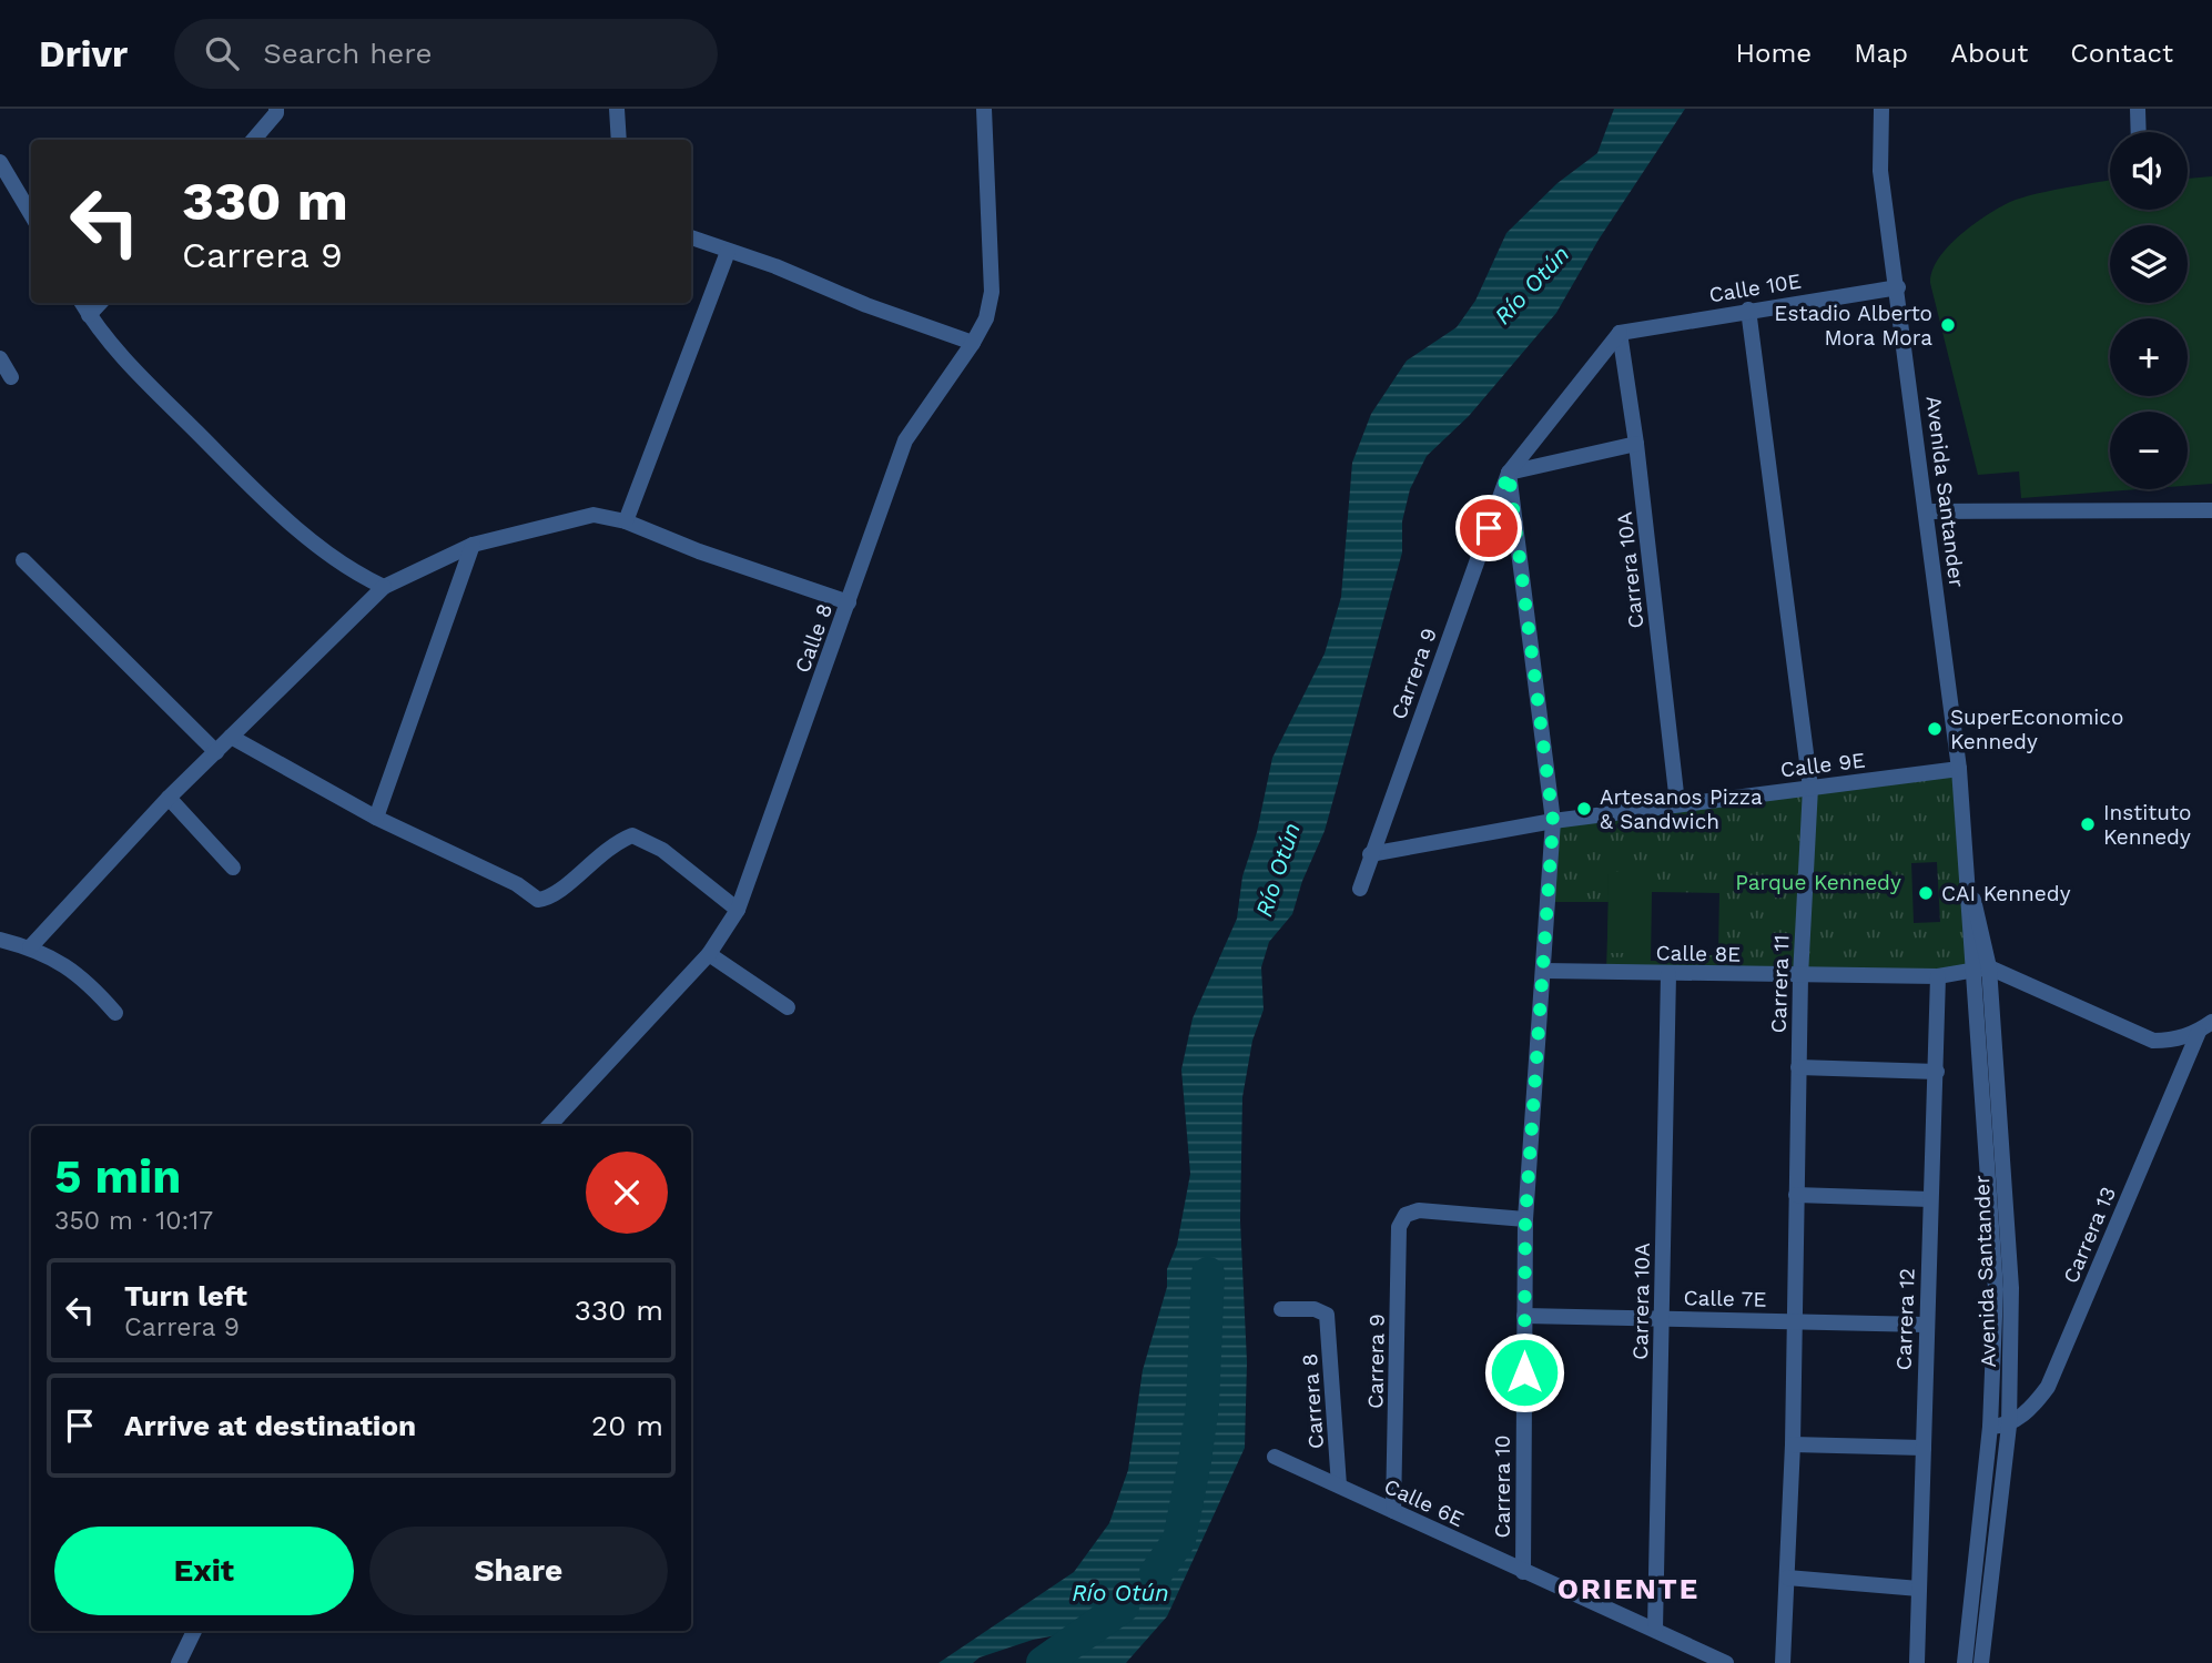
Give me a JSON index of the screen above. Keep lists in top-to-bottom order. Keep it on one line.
{"streets":{"street":["Calle 10E","Avenida Santander","Carrera 10A","Calle 8","Carrera 9","Calle 9E","Calle 8E","Carrera 11","Carrera 13","Calle 7E","Carrera 12","Carrera 8","Carrera 10","Calle 6E"]},"crossings":[["Calle 10E","Avenida Santander"],["Calle 10E","Carrera 10A"],["Calle 10E","Carrera 9"],["Calle 10E","Carrera 11"],["Avenida Santander","Calle 9E"],["Avenida Santander","Calle 8E"],["Avenida Santander","Carrera 13"],["Carrera 10A","Carrera 9"],["Carrera 10A","Calle 9E"],["Carrera 10A","Calle 8E"],["Carrera 10A","Calle 7E"],["Carrera 10A","Calle 6E"],["Carrera 9","Calle 9E"],["Carrera 9","Carrera 10"],["Carrera 9","Calle 6E"],["Calle 9E","Carrera 11"],["Calle 9E","Carrera 10"],["Calle 8E","Carrera 11"],["Calle 8E","Carrera 12"],["Calle 8E","Carrera 10"],["Carrera 11","Calle 7E"],["Calle 7E","Carrera 12"],["Calle 7E","Carrera 10"],["Carrera 8","Calle 6E"],["Carrera 10","Calle 6E"]],"districts":["ORIENTE"],"water":["Río Otún"],"parks":["Parque Kennedy"],"places":["Estadio Alberto Mora Mora","SuperEconomico Kennedy","Artesanos Pizza & Sandwich","Instituto Kennedy","CAI Kennedy"],"page":{"header":"Drivr","search":"Search here","nav":["Home","Map","About","Contact"],"map_buttons":["+","−"],"turn":["330 m","Carrera 9"],"heading":["5 min","350 m · 10:17"],"list":[{"name":"Turn left","note":"Carrera 9","value":"330 m"},{"name":"Arrive at destination","value":"20 m"}],"buttons":["Exit","Share"]}}
